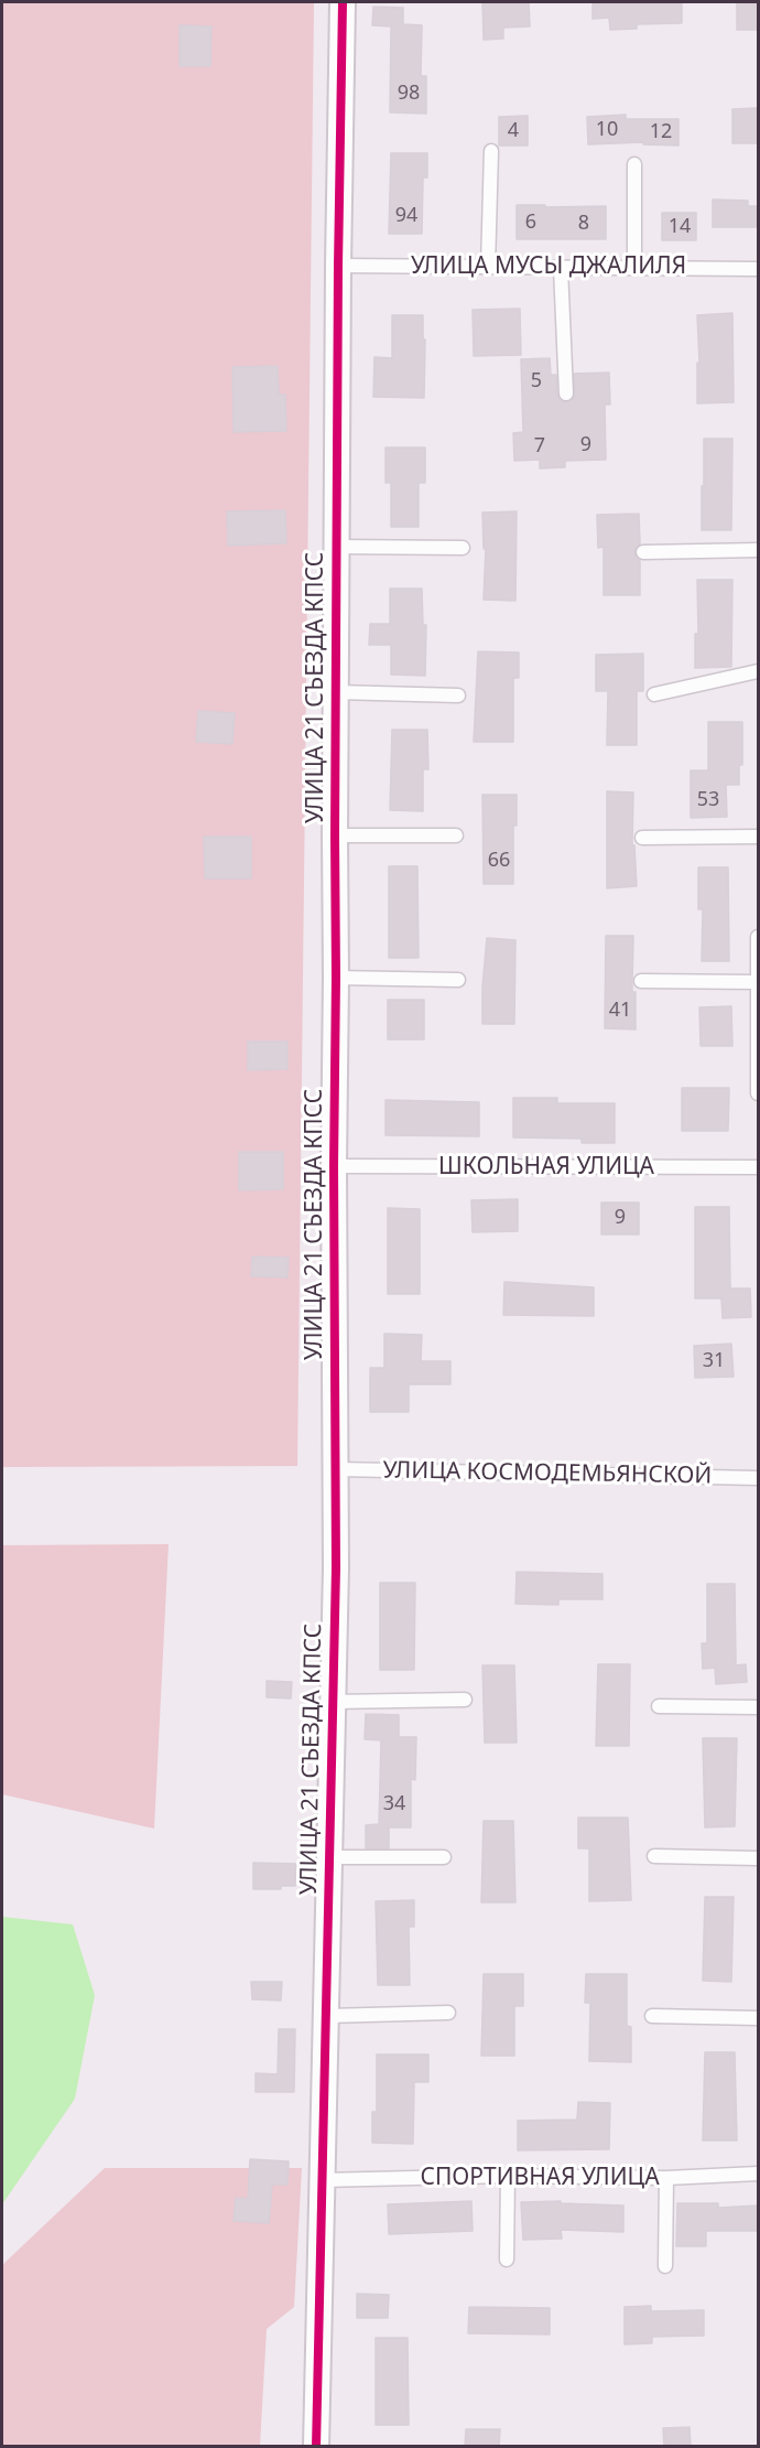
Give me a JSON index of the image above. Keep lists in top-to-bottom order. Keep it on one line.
{"streets":{"street":["УЛИЦА 21 СЪЕЗДА КПСС"],"lane":["УЛИЦА МУСЫ ДЖАЛИЛЯ","ШКОЛЬНАЯ УЛИЦА","УЛИЦА КОСМОДЕМЬЯНСКОЙ","СПОРТИВНАЯ УЛИЦА"]},"crossings":[["УЛИЦА МУСЫ ДЖАЛИЛЯ","УЛИЦА 21 СЪЕЗДА КПСС"],["УЛИЦА 21 СЪЕЗДА КПСС","ШКОЛЬНАЯ УЛИЦА"],["УЛИЦА 21 СЪЕЗДА КПСС","УЛИЦА КОСМОДЕМЬЯНСКОЙ"],["УЛИЦА 21 СЪЕЗДА КПСС","СПОРТИВНАЯ УЛИЦА"]],"house_numbers":["98","10","4","12","94","6","8","14","5","9","7","53","66","41","9","31","34"]}
